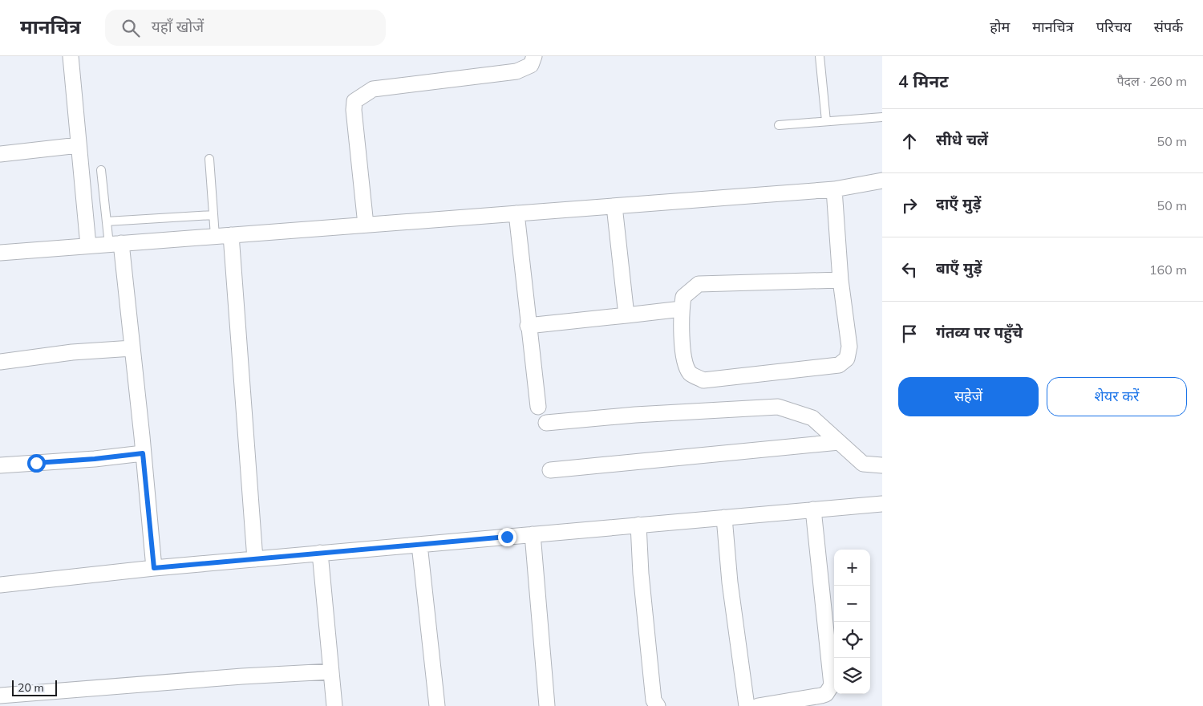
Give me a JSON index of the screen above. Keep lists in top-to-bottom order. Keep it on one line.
{"scale_bar":"20 m","page":{"header":"मानचित्र","search":"यहाँ खोजें","nav":["होम","मानचित्र","परिचय","संपर्क"],"heading":["4 मिनट","पैदल · 260 m"],"list":[["सीधे चलें","50 m"],["दाएँ मुड़ें","50 m"],["बाएँ मुड़ें","160 m"],"गंतव्य पर पहुँचे"],"buttons":["सहेजें","शेयर करें"],"map_buttons":["+","−"],"scale":"20 m"}}
